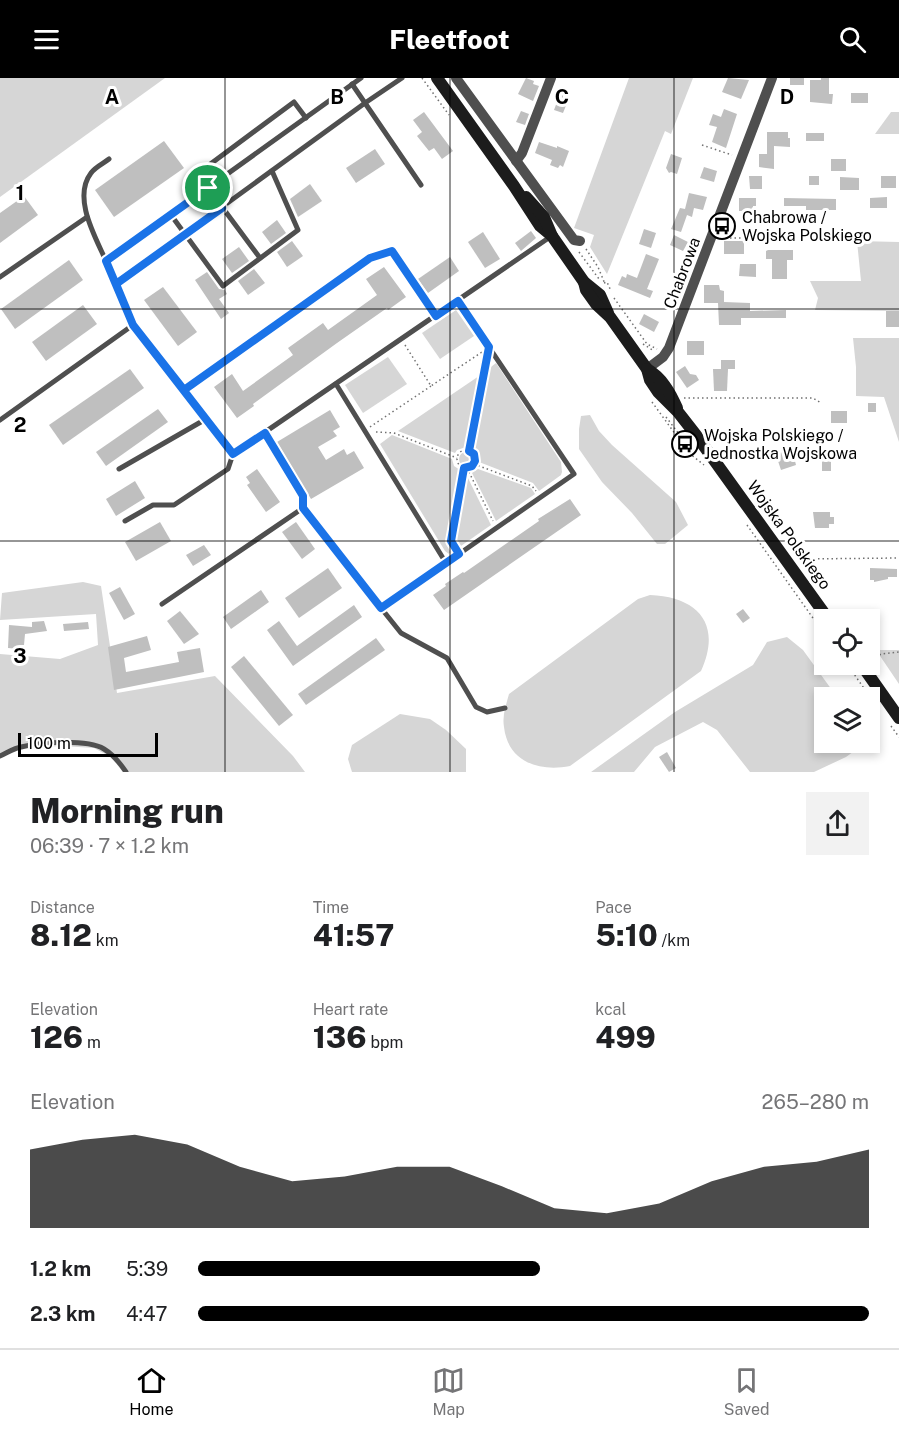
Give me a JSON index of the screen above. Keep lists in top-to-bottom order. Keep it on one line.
{"streets":{"main road":["Wojska Polskiego"],"street":["Chabrowa"]},"crossings":[["Chabrowa","Wojska Polskiego"]],"places":{"bus stop":["Chabrowa / Wojska Polskiego","Wojska Polskiego / Jednostka Wojskowa"]},"scale_bar":"100 m","page":{"header":"Fleetfoot","scale":"100 m","heading":["Morning run","06:39 · 7 × 1.2 km"],"stats":[["Distance","8.12 km"],["Time","41:57"],["Pace","5:10 /km"],["Elevation","126 m"],["Heart rate","136 bpm"],["kcal","499"]],"chart":["Elevation","265–280 m"],"list":[{"name":"1.2 km","note":"5:39"},{"name":"2.3 km","note":"4:47"}],"tabs":["Home","Map","Saved"]},"grid":{"columns":["A","B","C","D"],"rows":["1","2","3"]}}
